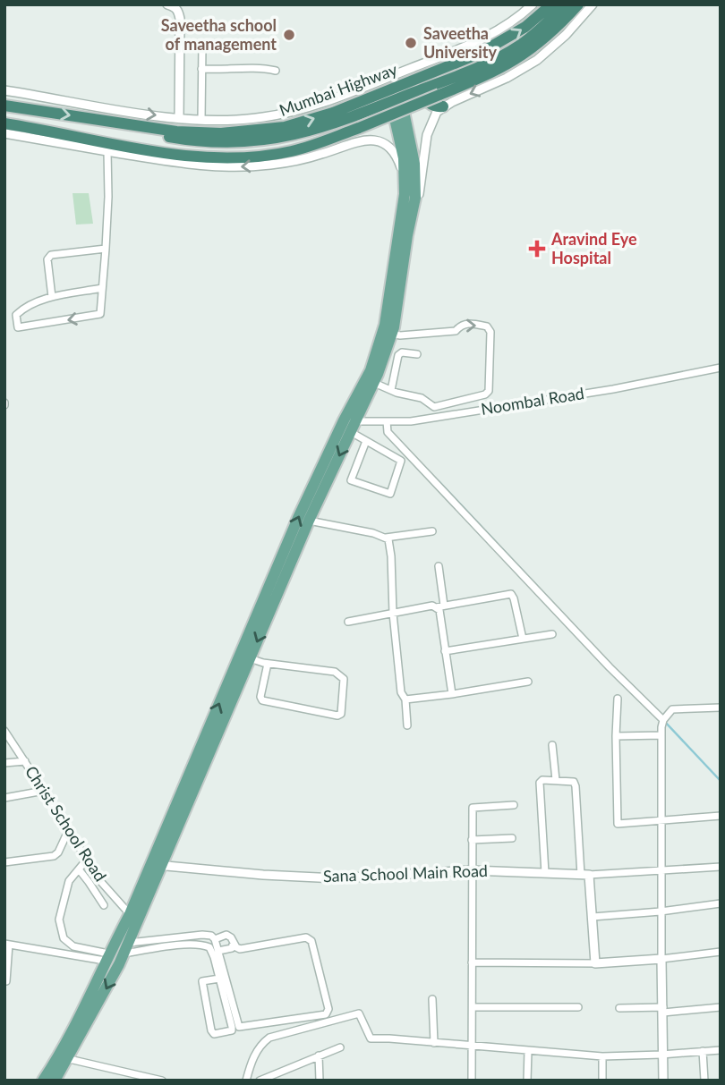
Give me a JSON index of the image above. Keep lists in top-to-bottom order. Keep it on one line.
{"streets":{"highway":["Mumbai Highway"],"street":["Noombal Road","Christ School Road","Sana School Main Road"]},"places":{"other":["Saveetha school of management","Saveetha University"],"health":["Aravind Eye Hospital"]}}
